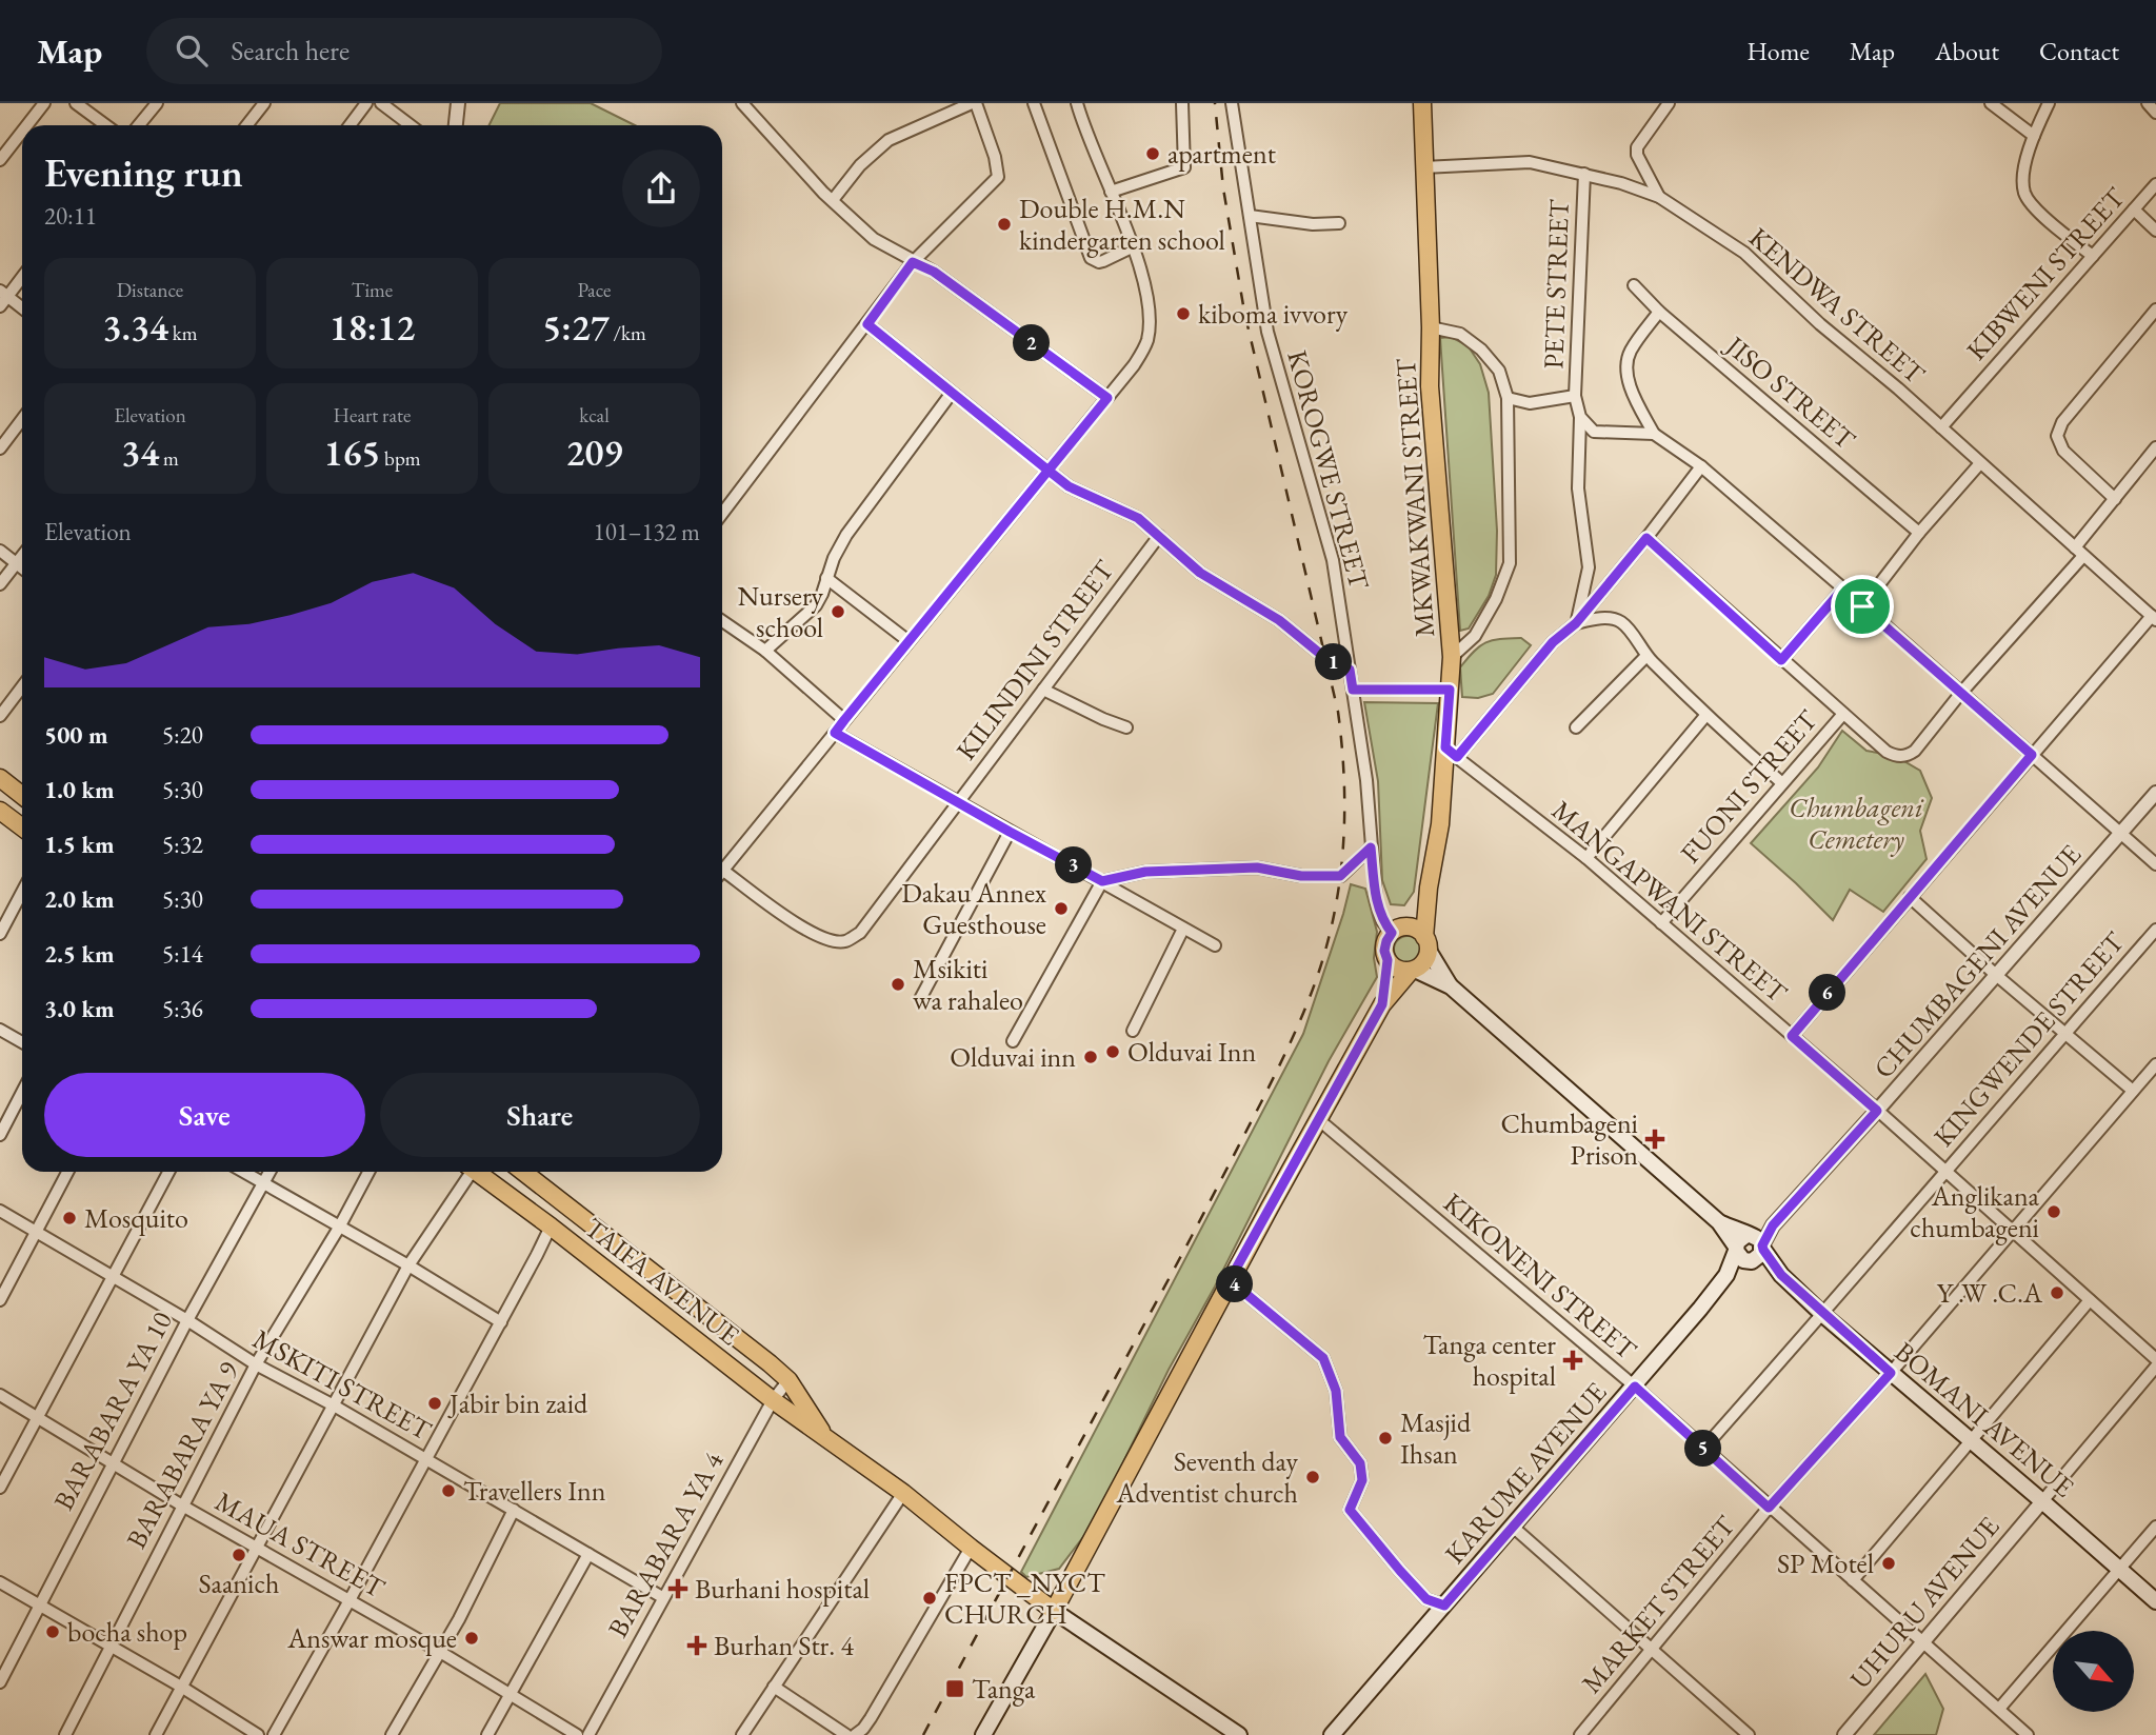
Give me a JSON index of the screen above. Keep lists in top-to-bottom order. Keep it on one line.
{"streets":{"main road":["MKWAKWANI STREET","TAIFA AVENUE","BOMANI AVENUE","KARUME AVENUE"],"street":["KIBWENI STREET","PETE STREET","KENDWA STREET","JISO STREET","KOROGWE STREET","KILINDINI STREET","FUONI STREET","MANGAPWANI STREET","CHUMBAGENI AVENUE","KINGWENDE STREET","KIKONENI STREET","MSKITI STREET","BARABARA YA 10","BARABARA YA 9","MAUA STREET","BARABARA YA 4","UHURU AVENUE","MARKET STREET"]},"crossings":[["KIBWENI STREET","KENDWA STREET"],["PETE STREET","KENDWA STREET"],["KENDWA STREET","MKWAKWANI STREET"],["KOROGWE STREET","MKWAKWANI STREET"],["MKWAKWANI STREET","MANGAPWANI STREET"],["FUONI STREET","MANGAPWANI STREET"],["MANGAPWANI STREET","CHUMBAGENI AVENUE"],["MANGAPWANI STREET","KINGWENDE STREET"],["MANGAPWANI STREET","MARKET STREET"],["CHUMBAGENI AVENUE","BOMANI AVENUE"],["CHUMBAGENI AVENUE","KARUME AVENUE"],["KINGWENDE STREET","KIKONENI STREET"],["KINGWENDE STREET","BOMANI AVENUE"],["KIKONENI STREET","KARUME AVENUE"],["KIKONENI STREET","UHURU AVENUE"],["KIKONENI STREET","MARKET STREET"],["TAIFA AVENUE","BARABARA YA 4"],["MSKITI STREET","BARABARA YA 10"],["MSKITI STREET","BARABARA YA 9"],["MSKITI STREET","BARABARA YA 4"],["BARABARA YA 10","MAUA STREET"],["BOMANI AVENUE","KARUME AVENUE"],["BOMANI AVENUE","UHURU AVENUE"],["BOMANI AVENUE","MARKET STREET"],["BARABARA YA 9","MAUA STREET"]],"parks":["Chumbageni Cemetery"],"places":{"other":["apartment","Double H.M.N kindergarten school","kiboma ivvory","Nursery school","Dakau Annex Guesthouse","Msikiti wa rahaleo","Olduvai Inn","Olduvai inn","Anglikana chumbageni","Mosquito","Y .W .C.A","Jabir bin zaid","Masjid Ihsan","Seventh day Adventist church","Travellers Inn","Saanich","SP Motel","FPCT _NYCT CHURCH","bocha shop","Answar mosque"],"health":["Chumbageni Prison","Tanga center hospital","Burhani hospital","Burhan Str. 4"],"transit":["Tanga"]},"north":"bottom right","page":{"header":"Map","search":"Search here","nav":["Home","Map","About","Contact"],"heading":["Evening run","20:11"],"stats":[["Distance","3.34 km"],["Time","18:12"],["Pace","5:27 /km"],["Elevation","34 m"],["Heart rate","165 bpm"],["kcal","209"]],"pins":["2","1","3","6","4","5"],"chart":["Elevation","101–132 m"],"list":[{"name":"500 m","note":"5:20"},{"name":"1.0 km","note":"5:30"},{"name":"1.5 km","note":"5:32"},{"name":"2.0 km","note":"5:30"},{"name":"2.5 km","note":"5:14"},{"name":"3.0 km","note":"5:36"}],"buttons":["Save","Share"]}}
